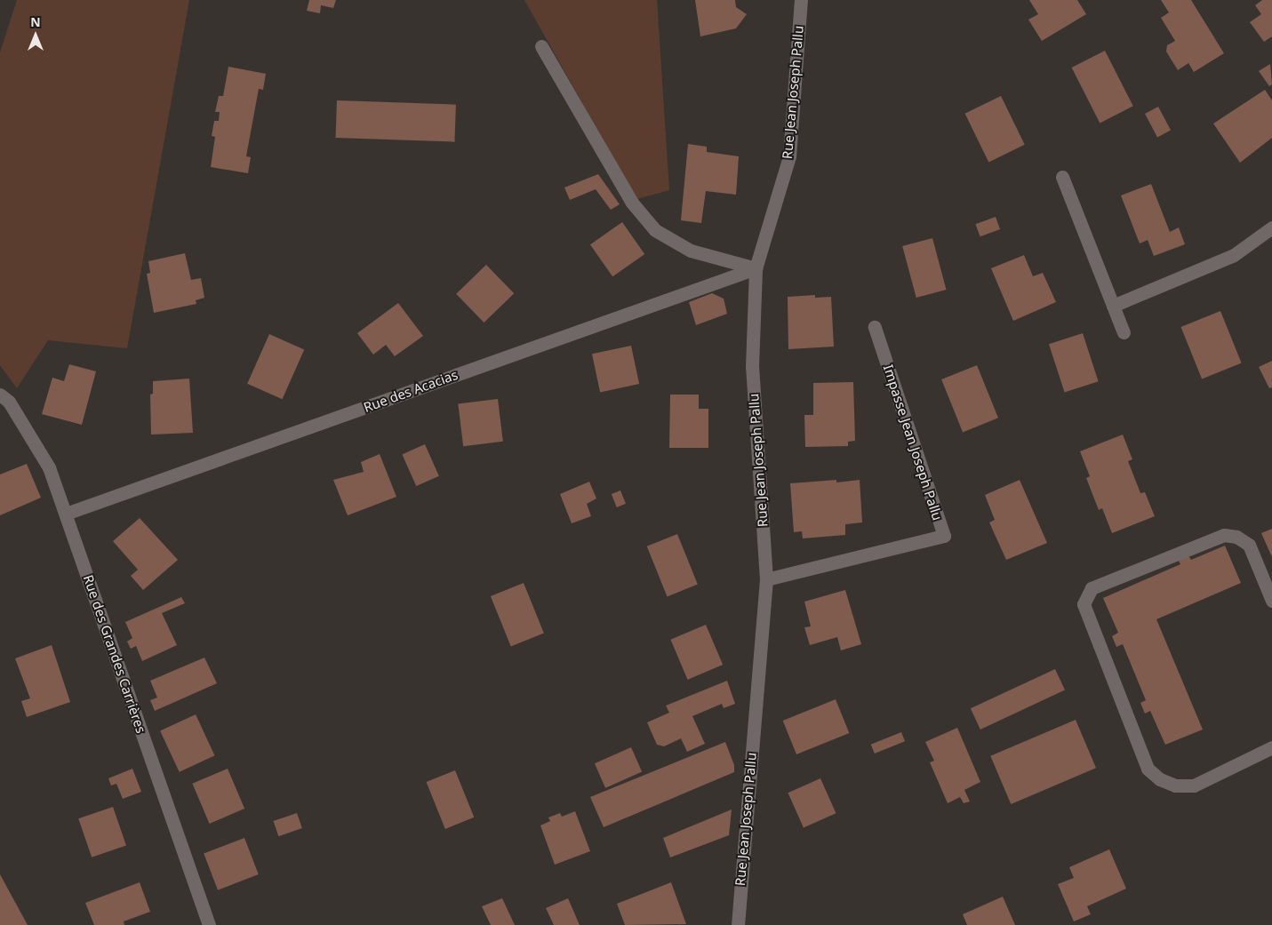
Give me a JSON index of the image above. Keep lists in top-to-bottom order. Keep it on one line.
{"streets":{"street":["Rue Jean Joseph Pallu","Rue des Acacias","Impasse Jean Joseph Pallu","Rue des Grandes Carrières"]},"crossings":[["Rue Jean Joseph Pallu","Rue des Acacias"],["Rue Jean Joseph Pallu","Impasse Jean Joseph Pallu"],["Rue des Acacias","Rue des Grandes Carrières"]],"north":"top"}
